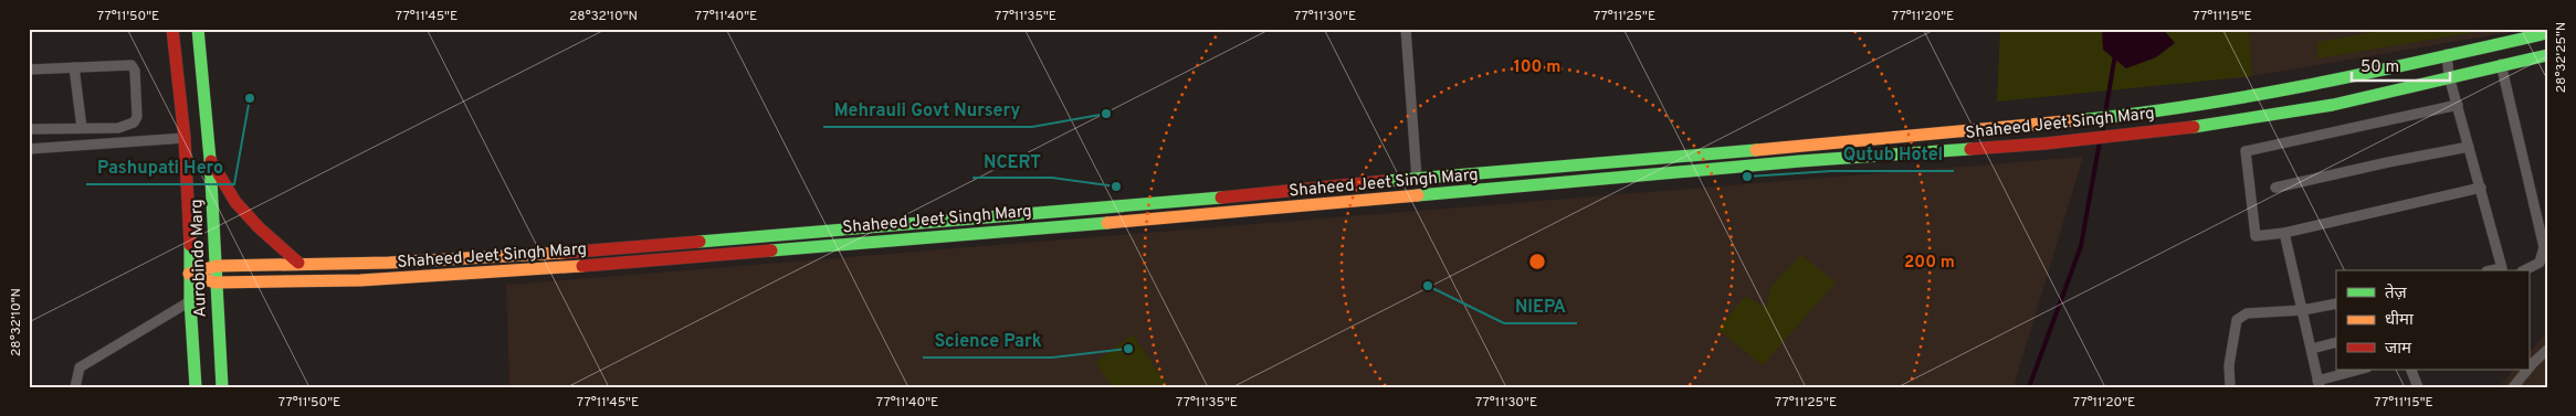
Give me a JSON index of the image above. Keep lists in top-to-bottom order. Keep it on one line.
{"streets":{"main road":["Shaheed Jeet Singh Marg","Aurobindo Marg"]},"crossings":[["Shaheed Jeet Singh Marg","Aurobindo Marg"]],"places":["Pashupati Hero","Mehrauli Govt Nursery","Qutub Hotel","NCERT","NIEPA","Science Park"],"legend":["तेज़","धीमा","जाम"],"scale_bar":"50 m","coordinates":["77°11'50\"E","77°11'45\"E","28°32'10\"N","77°11'40\"E","77°11'35\"E","77°11'30\"E","77°11'25\"E","77°11'20\"E","77°11'15\"E","28°32'25\"N"],"rings":["100 m","200 m"]}
